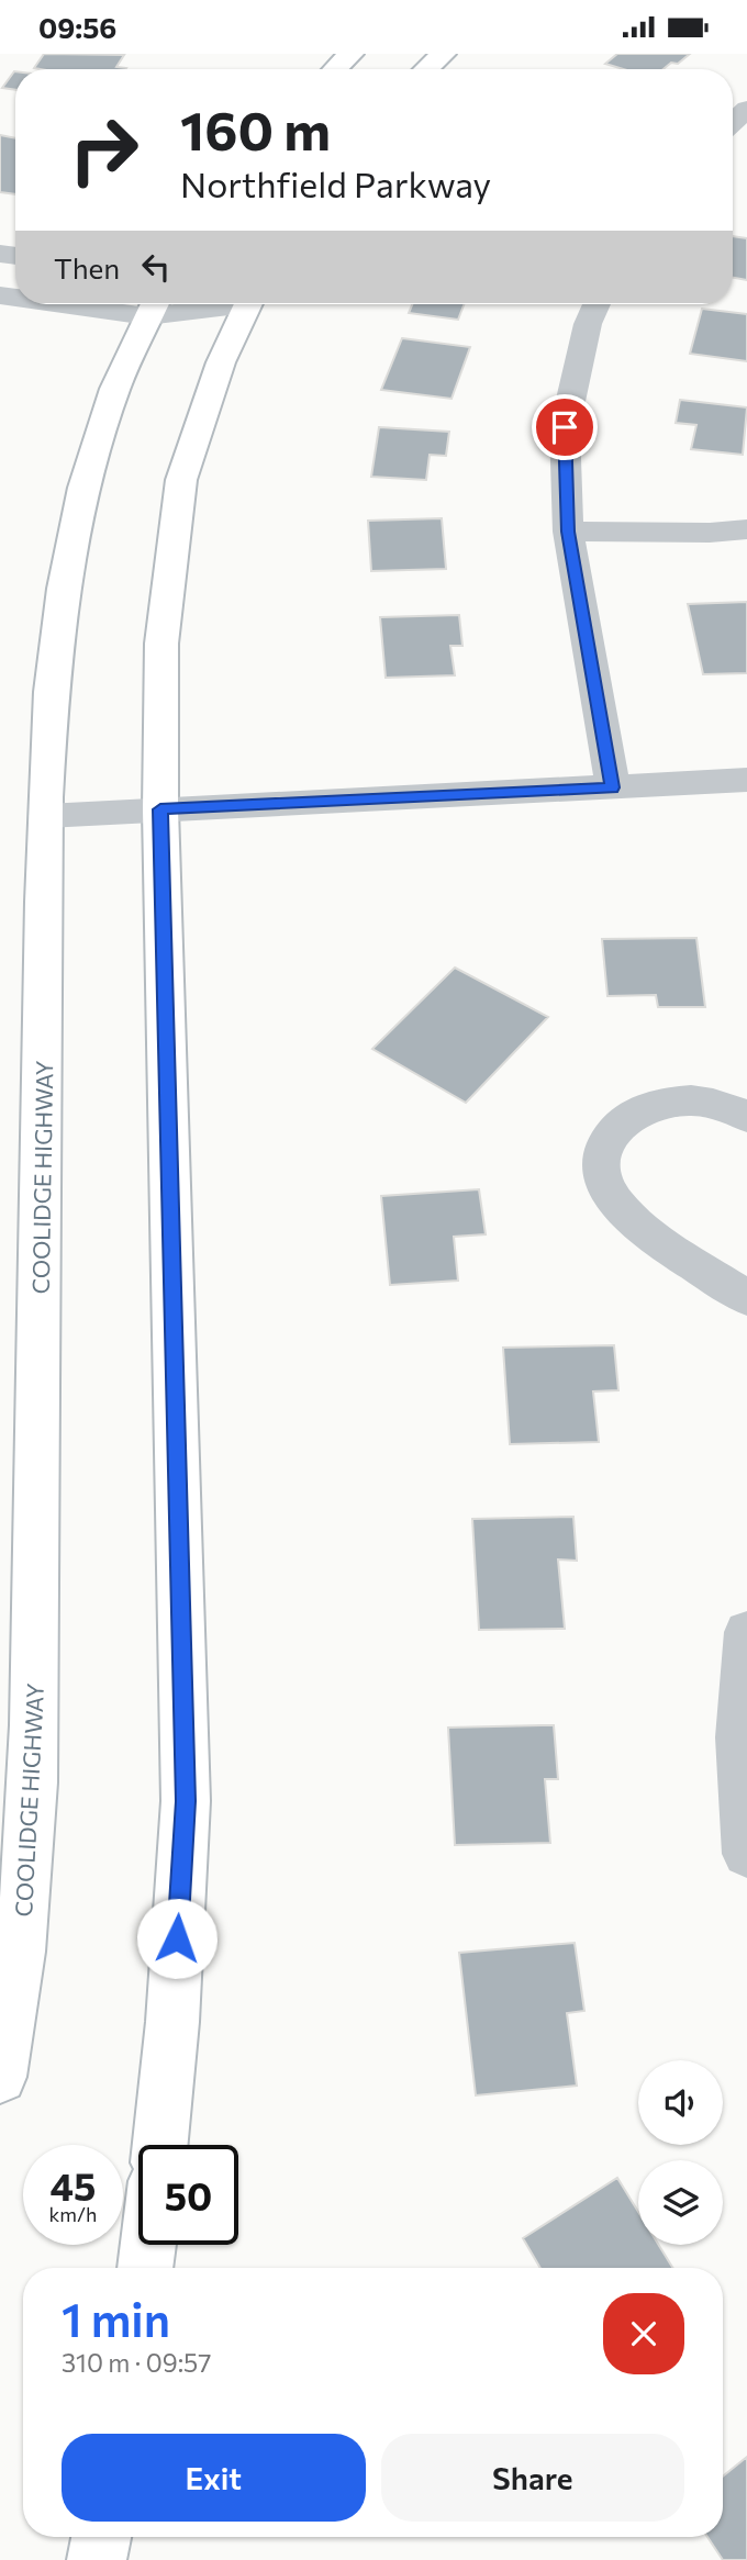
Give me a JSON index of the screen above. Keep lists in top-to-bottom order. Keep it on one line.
{"streets":{"main road":["COOLIDGE HIGHWAY"]},"page":{"status":"09:56","turn":["160 m","Northfield Parkway"],"then":"Then","speed":"45 km/h","limit":"50","heading":["1 min","310 m · 09:57"],"buttons":["Exit","Share"]}}
